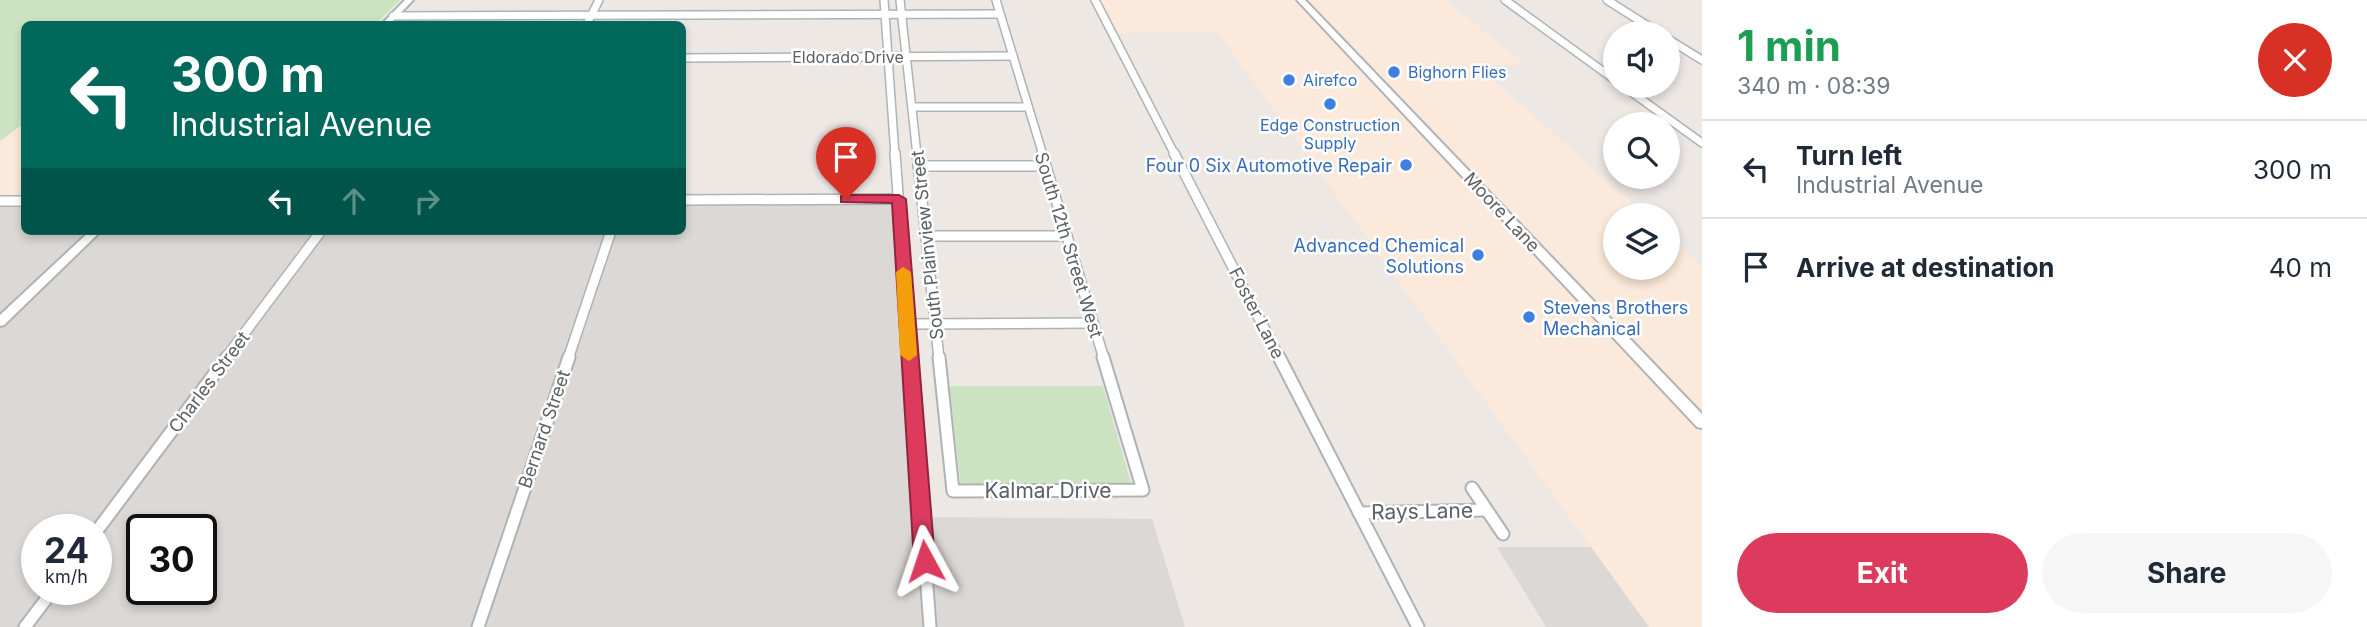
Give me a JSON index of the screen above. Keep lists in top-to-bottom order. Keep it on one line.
{"streets":{"street":["Eldorado Drive","Moore Lane","South Plainview Street","South 12th Street West","Foster Lane","Charles Street","Bernard Street","Kalmar Drive","Rays Lane"]},"crossings":[["Eldorado Drive","South Plainview Street"],["Eldorado Drive","South 12th Street West"],["South Plainview Street","Kalmar Drive"],["South 12th Street West","Kalmar Drive"],["Foster Lane","Rays Lane"]],"places":["Bighorn Flies","Airefco","Edge Construction Supply","Four 0 Six Automotive Repair","Advanced Chemical Solutions","Stevens Brothers Mechanical"],"page":{"heading":["1 min","340 m · 08:39"],"turn":["300 m","Industrial Avenue"],"list":[{"name":"Turn left","note":"Industrial Avenue","value":"300 m"},{"name":"Arrive at destination","value":"40 m"}],"speed":"24 km/h","limit":"30","buttons":["Exit","Share"]}}
